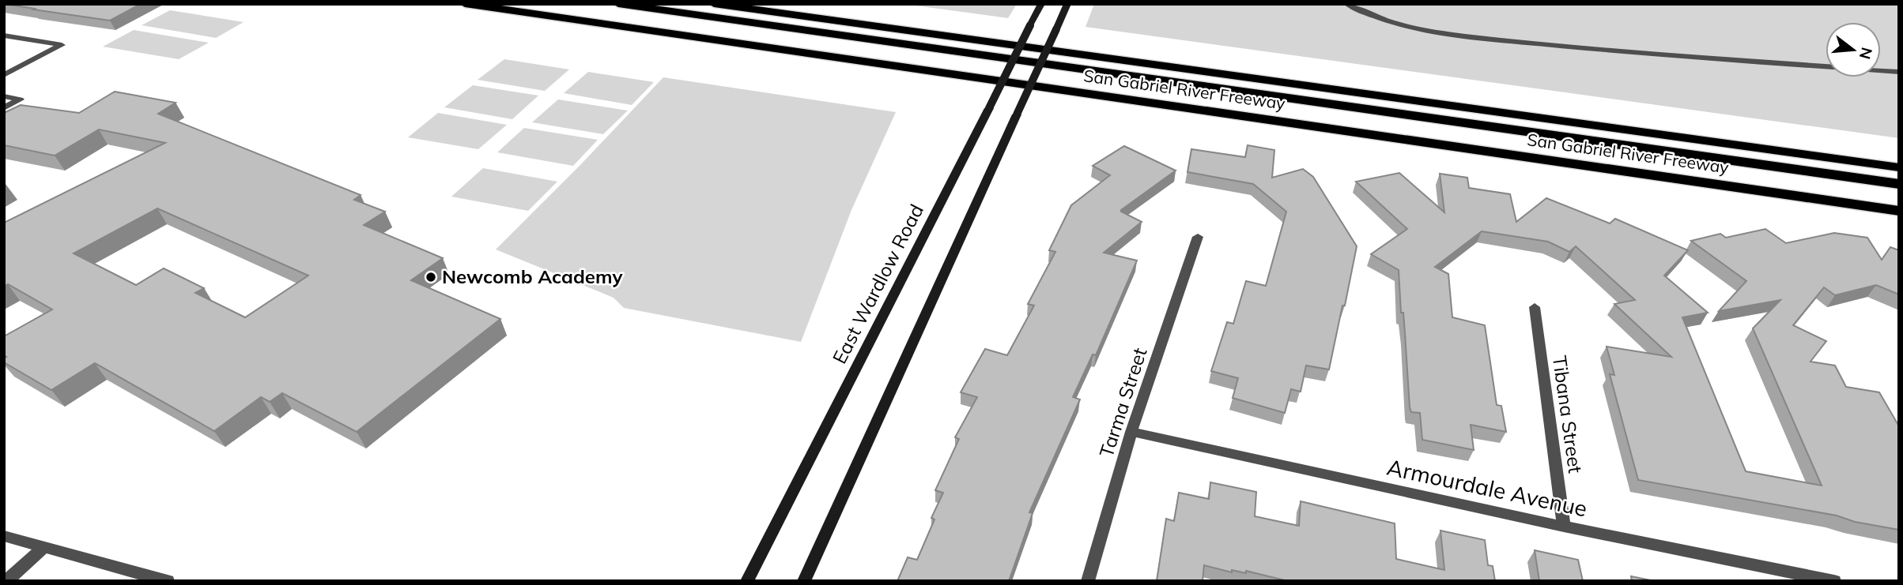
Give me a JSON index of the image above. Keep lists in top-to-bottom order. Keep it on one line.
{"streets":{"highway":["San Gabriel River Freeway"],"main road":["East Wardlow Road"],"street":["Tarma Street","Tibana Street","Armourdale Avenue"]},"crossings":[["Tarma Street","Armourdale Avenue"],["Tibana Street","Armourdale Avenue"]],"places":["Newcomb Academy"],"north":"right"}
